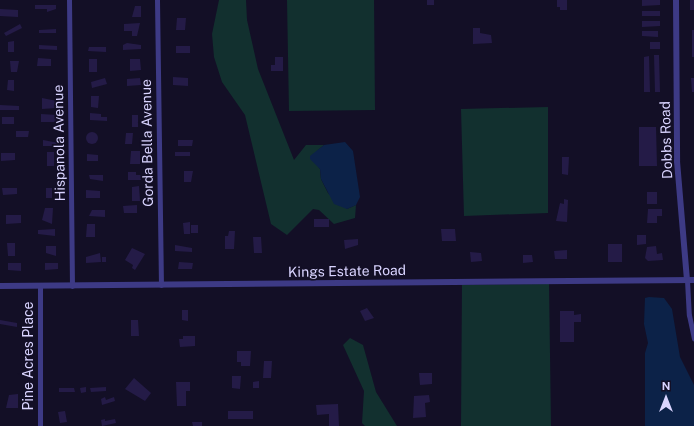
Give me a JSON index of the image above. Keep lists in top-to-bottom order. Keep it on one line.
{"streets":{"street":["Dobbs Road","Hispanola Avenue","Gorda Bella Avenue","Kings Estate Road","Pine Acres Place"]},"crossings":[["Dobbs Road","Kings Estate Road"],["Hispanola Avenue","Kings Estate Road"],["Gorda Bella Avenue","Kings Estate Road"],["Kings Estate Road","Pine Acres Place"]],"north":"top"}
